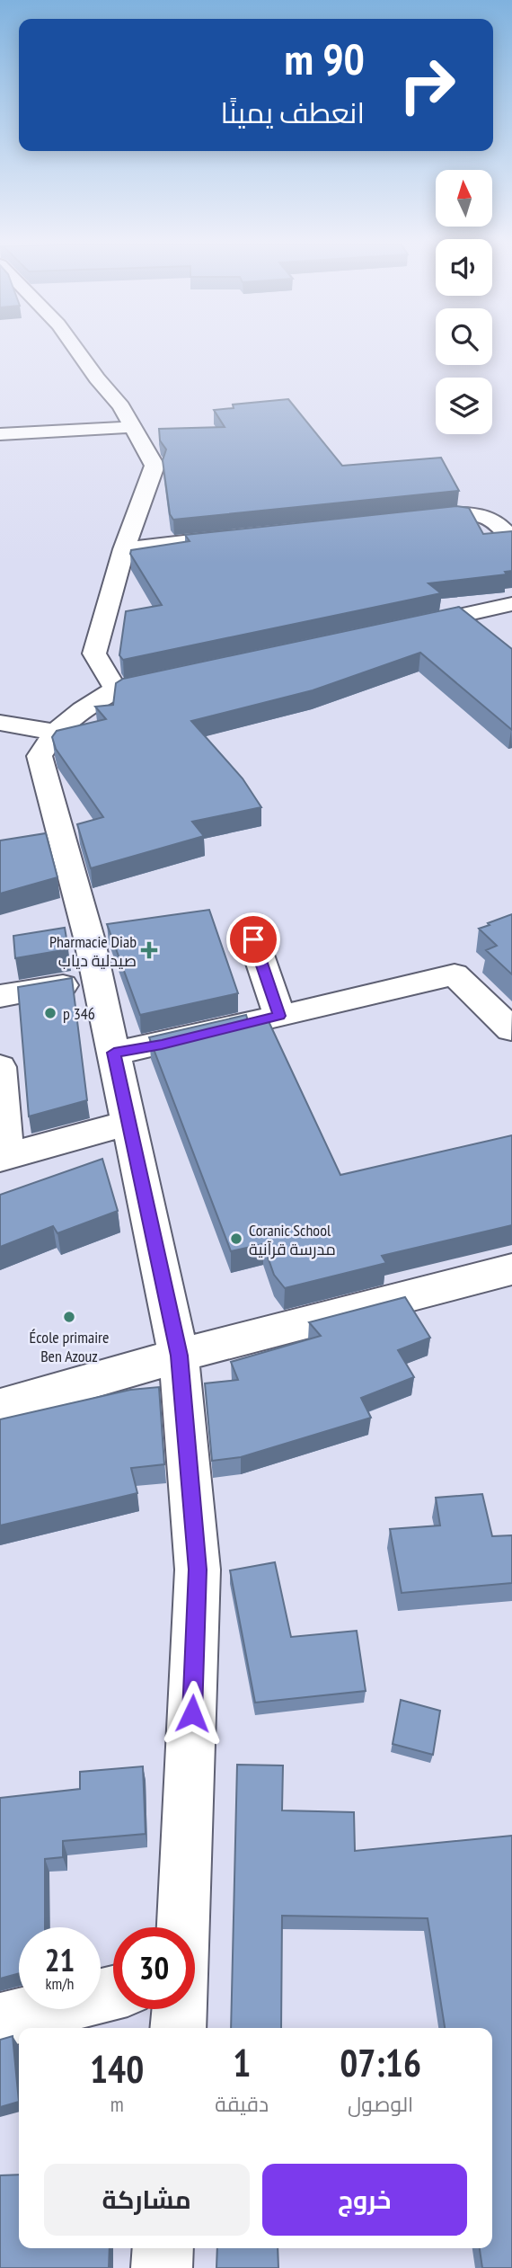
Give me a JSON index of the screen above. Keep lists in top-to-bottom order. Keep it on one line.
{"places":{"health":["Pharmacie Diab صيدلية دياب"],"other":["p 346","Coranic School مدرسة قرآنية","École primaire Ben Azouz"]},"north":"top","page":{"turn":["90 m","انعطف يمينًا"],"speed":"21 km/h","limit":"30","eta":["07:16","الوصول","1","دقيقة","140","m"],"buttons":["خروج","مشاركة"]}}
